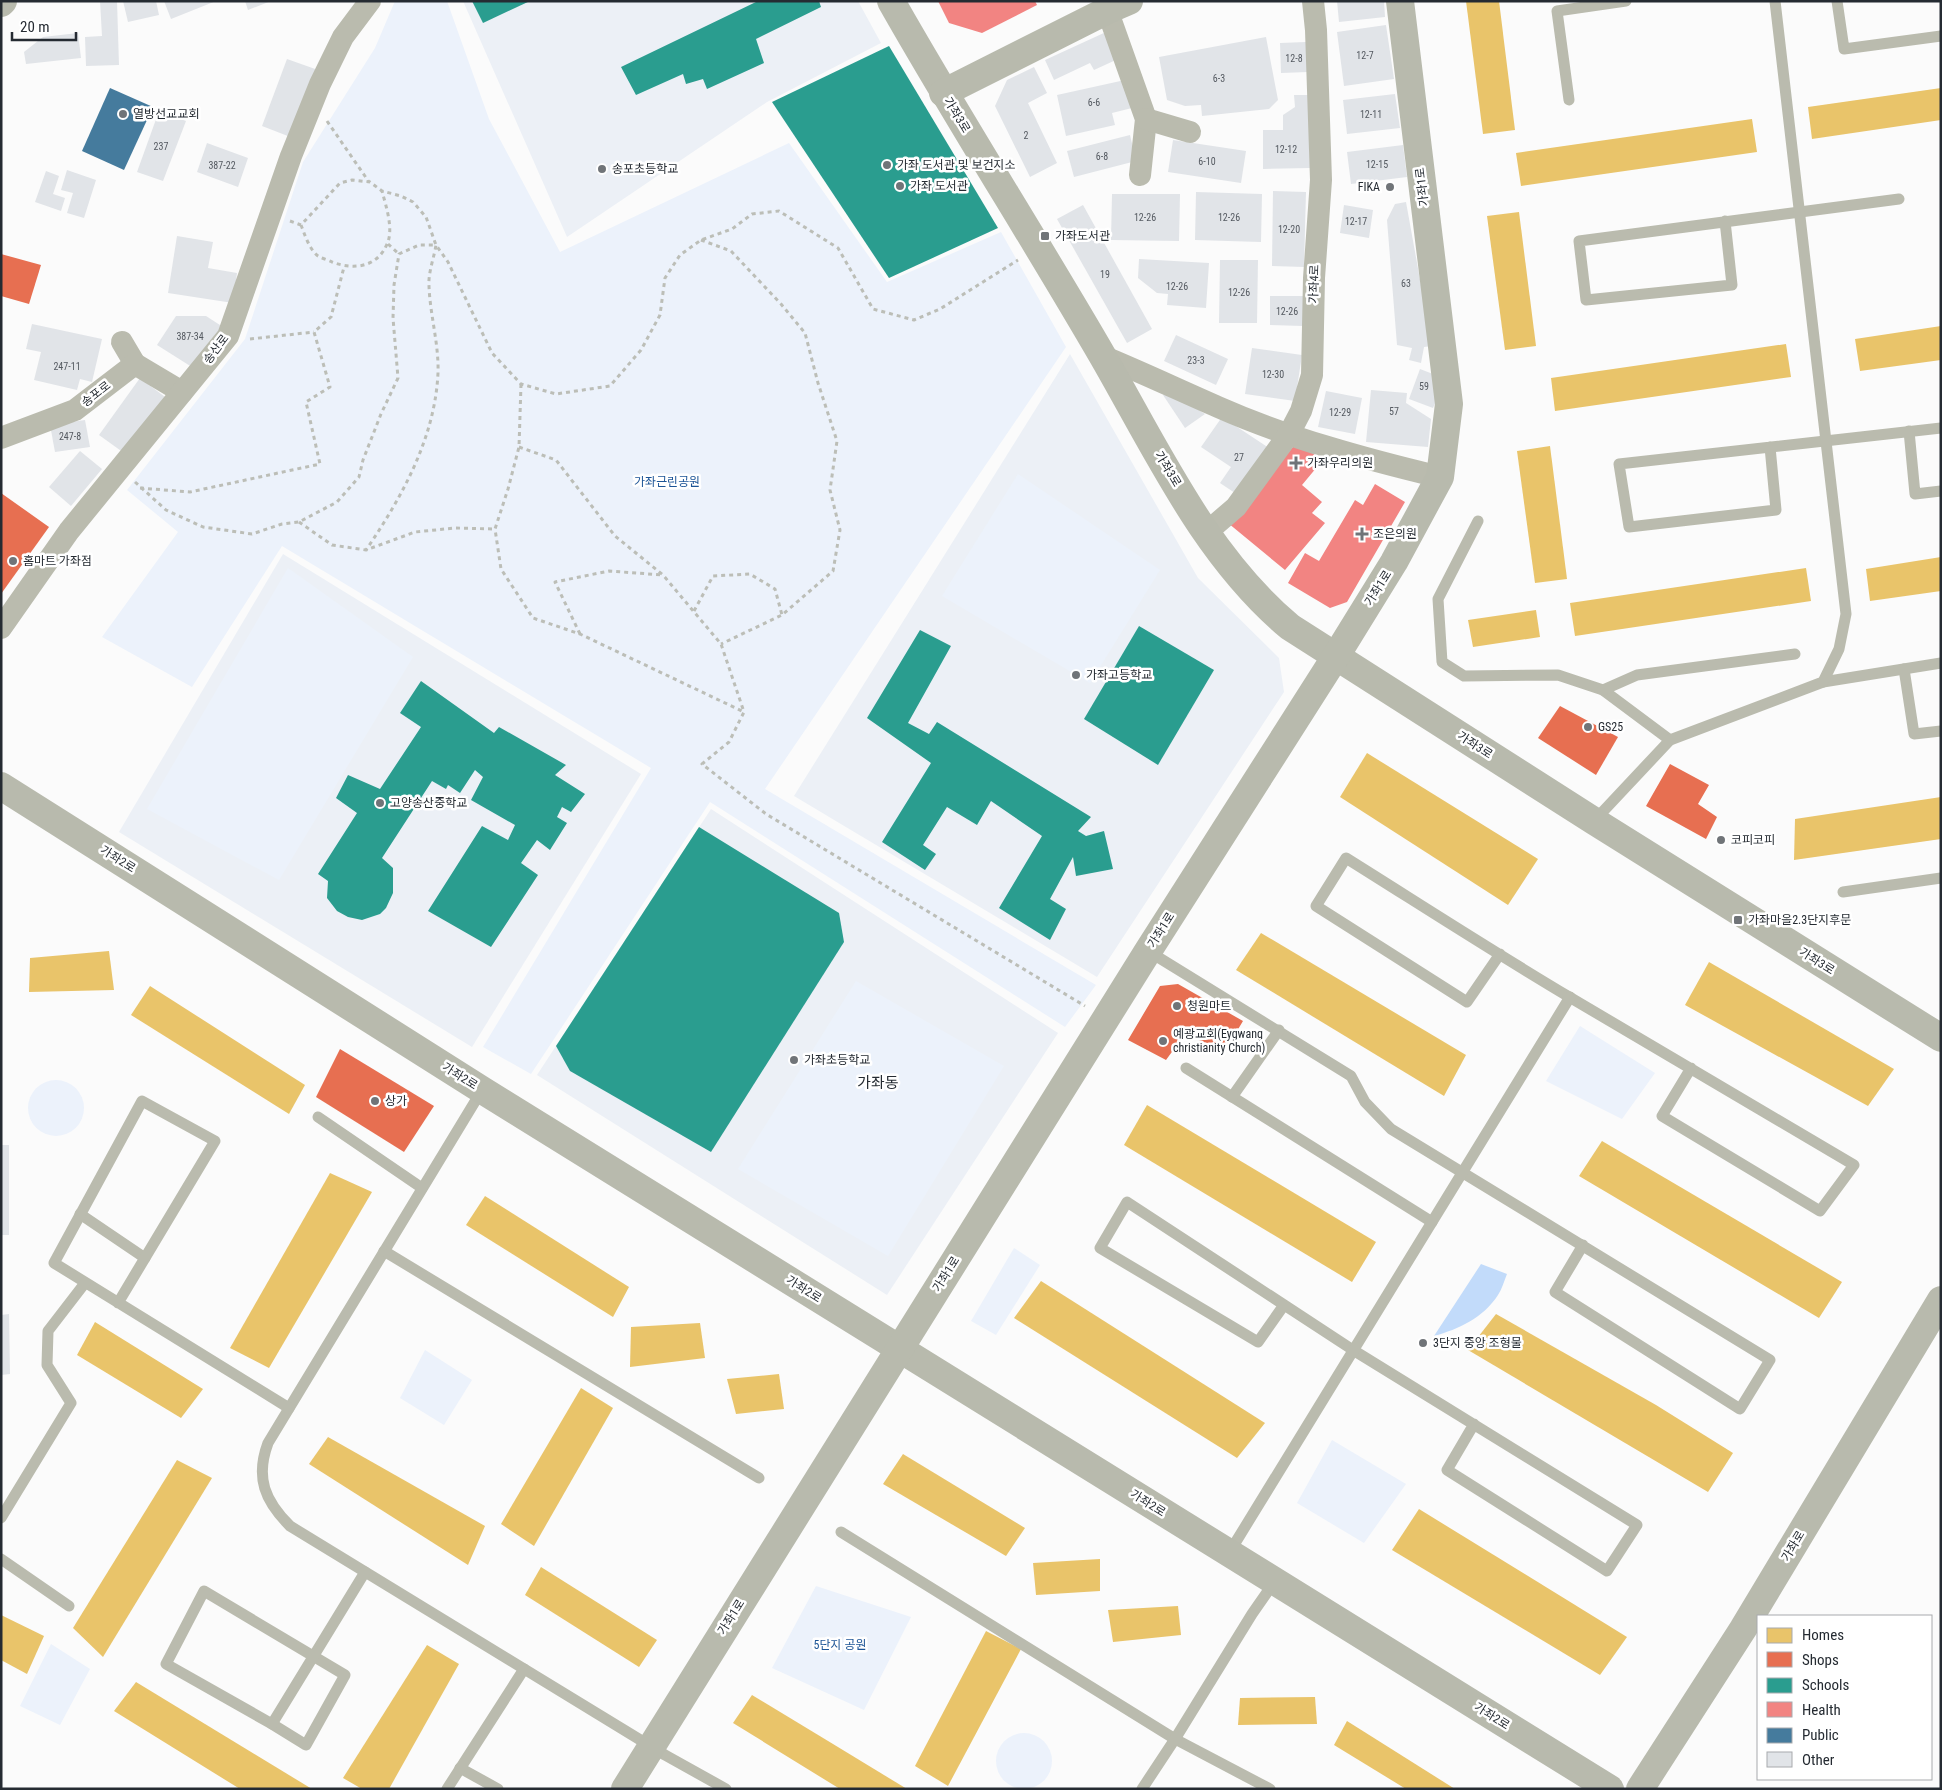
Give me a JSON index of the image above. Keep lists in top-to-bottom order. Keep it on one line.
{"streets":{"street":["가좌3로","가좌1로","가좌4로","송산로","송포로","가좌2로","가좌로"]},"crossings":[["가좌3로","가좌1로"],["가좌3로","가좌4로"],["가좌1로","가좌2로"]],"districts":["가좌동"],"parks":["가좌근린공원","5단지 공원"],"places":{"other":["열방선교교회","가좌 도서관 및 보건지소","송포초등학교","가좌 도서관","FIKA","홈마트 가좌점","가좌고등학교","GS25","고양송산중학교","코피코피","청원마트","예광교회(Eygwang christianity Church)","가좌초등학교","상가","3단지 중앙 조형물"],"transit":["가좌도서관","가좌마을2.3단지후문"],"health":["가좌우리의원","조은의원"]},"house_numbers":["12-7","12-8","6-3","6-6","12-11","2","237","12-12","6-8","6-10","12-15","387-22","12-26","12-26","12-17","12-20","19","63","12-26","12-26","12-26","387-34","23-3","247-11","12-30","59","57","12-29","247-8","27"],"legend":["Homes","Shops","Schools","Health","Public","Other"],"scale_bar":"20 m"}
